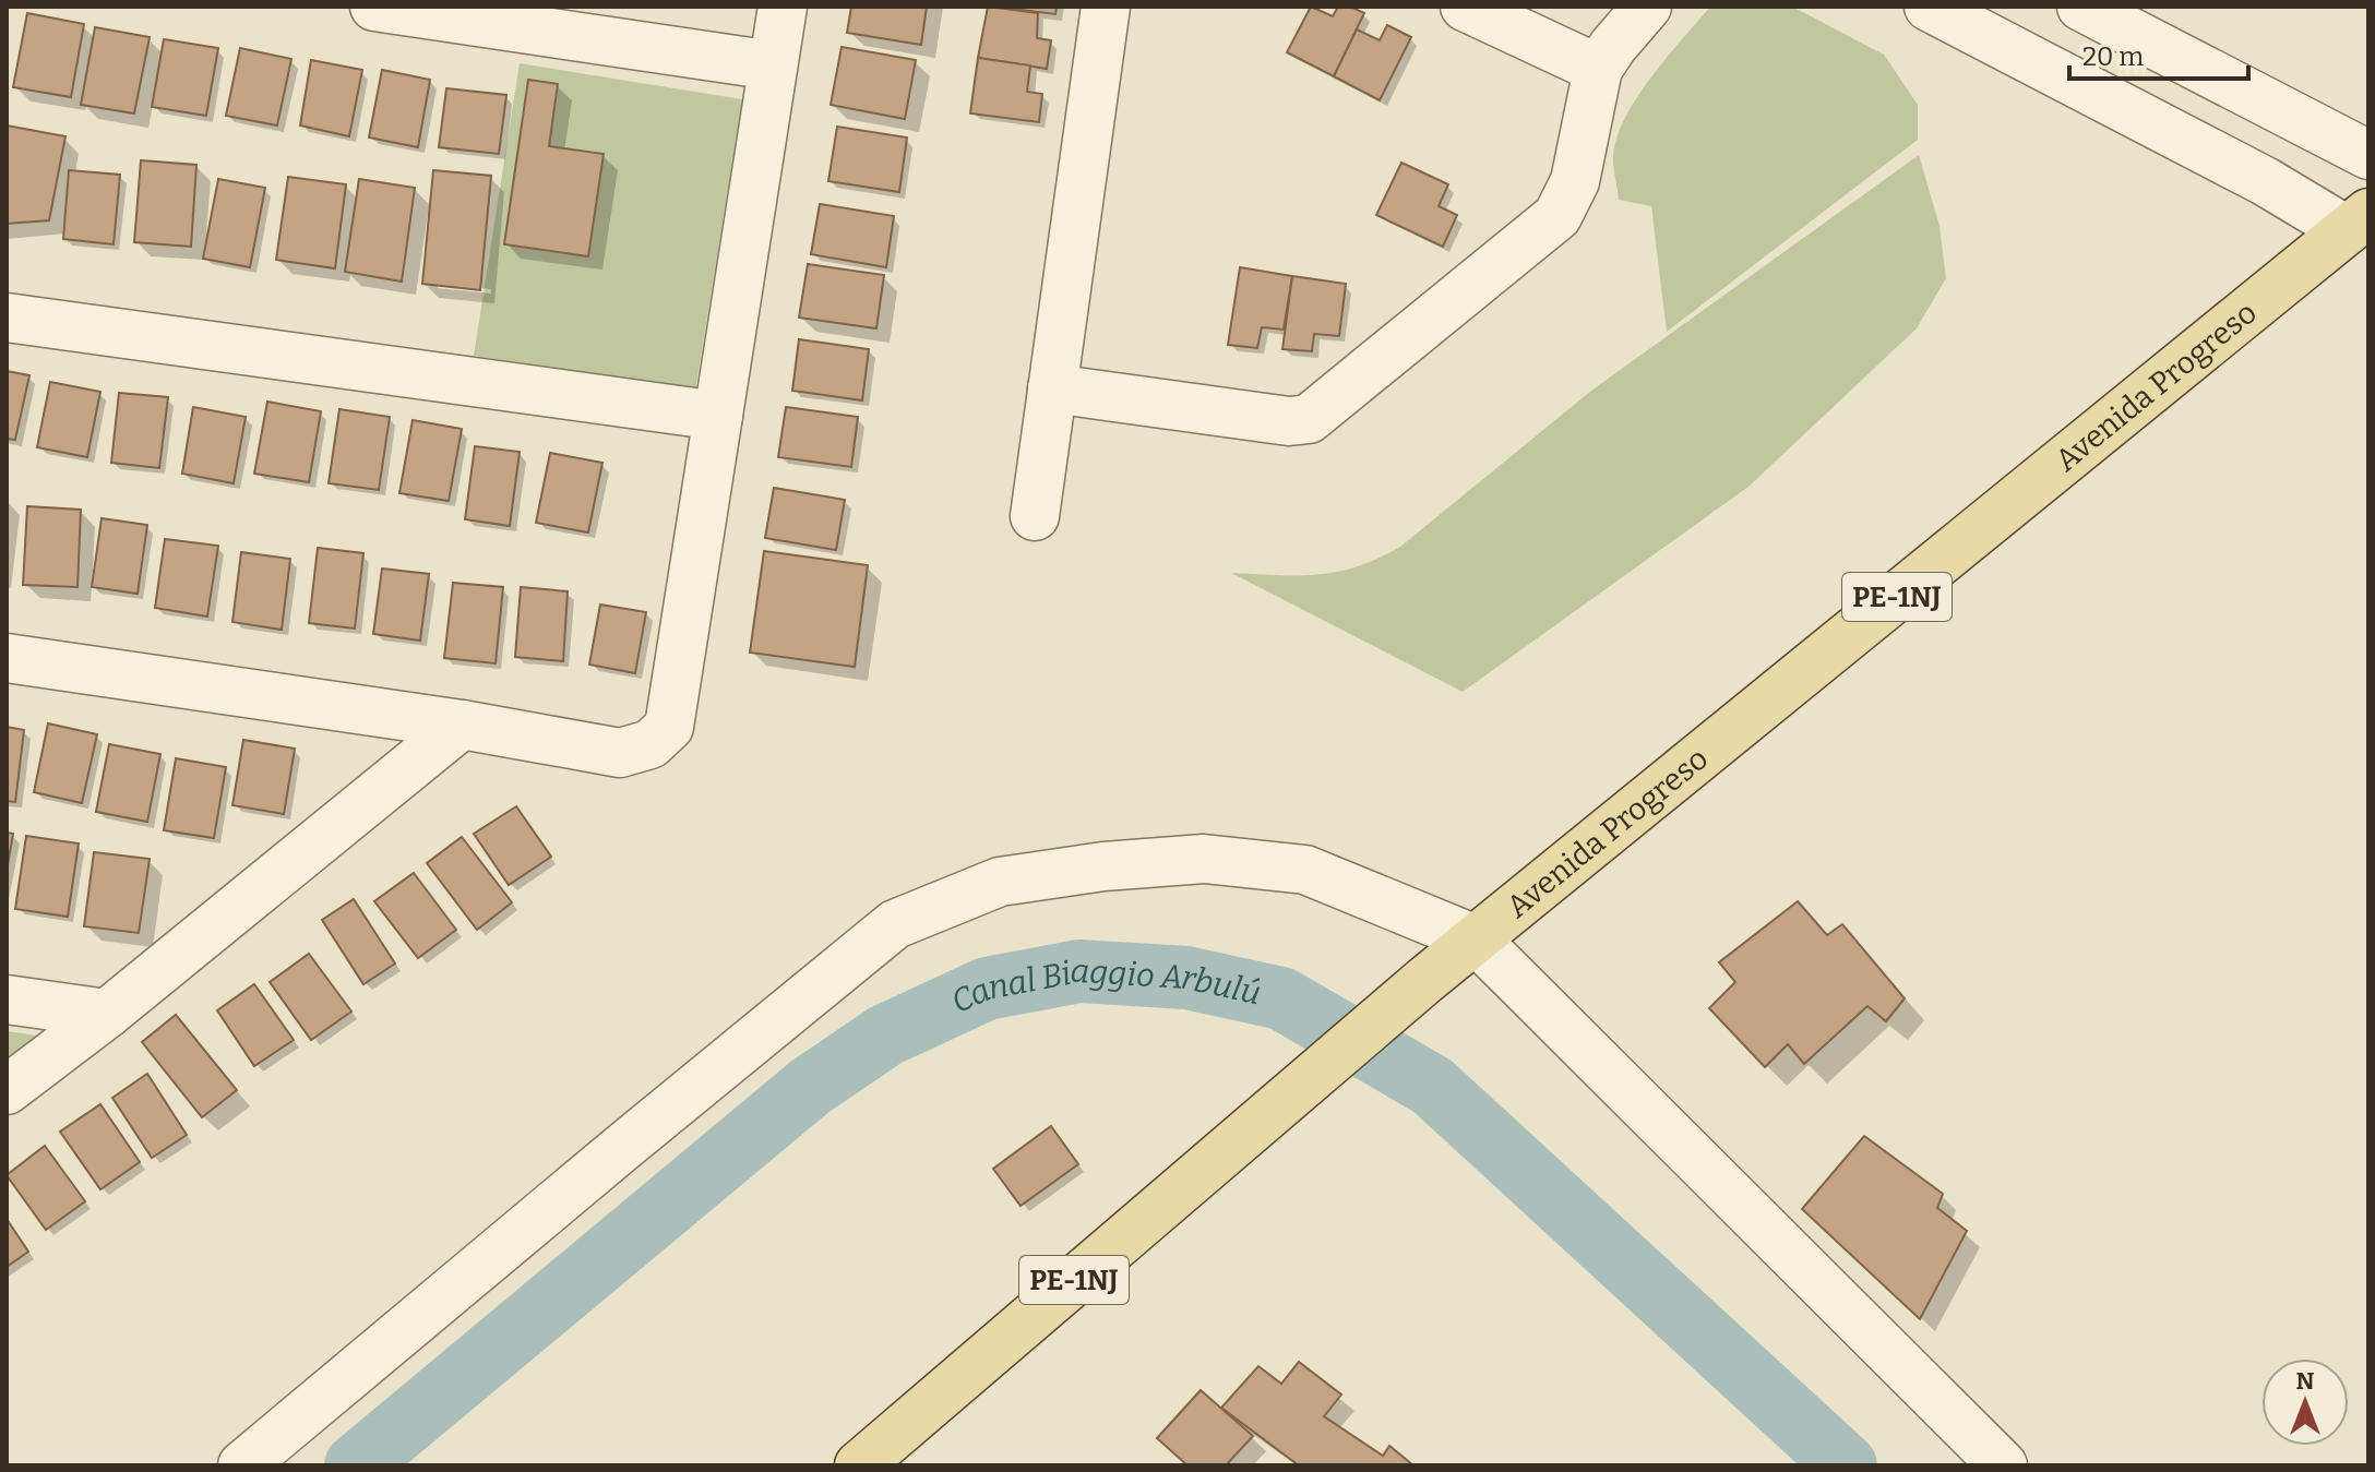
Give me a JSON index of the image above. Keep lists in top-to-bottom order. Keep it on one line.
{"streets":{"main road":["Avenida Progreso","PE-1NJ"]},"water":["Canal Biaggio Arbulú"],"scale_bar":"20 m","north":"top"}
